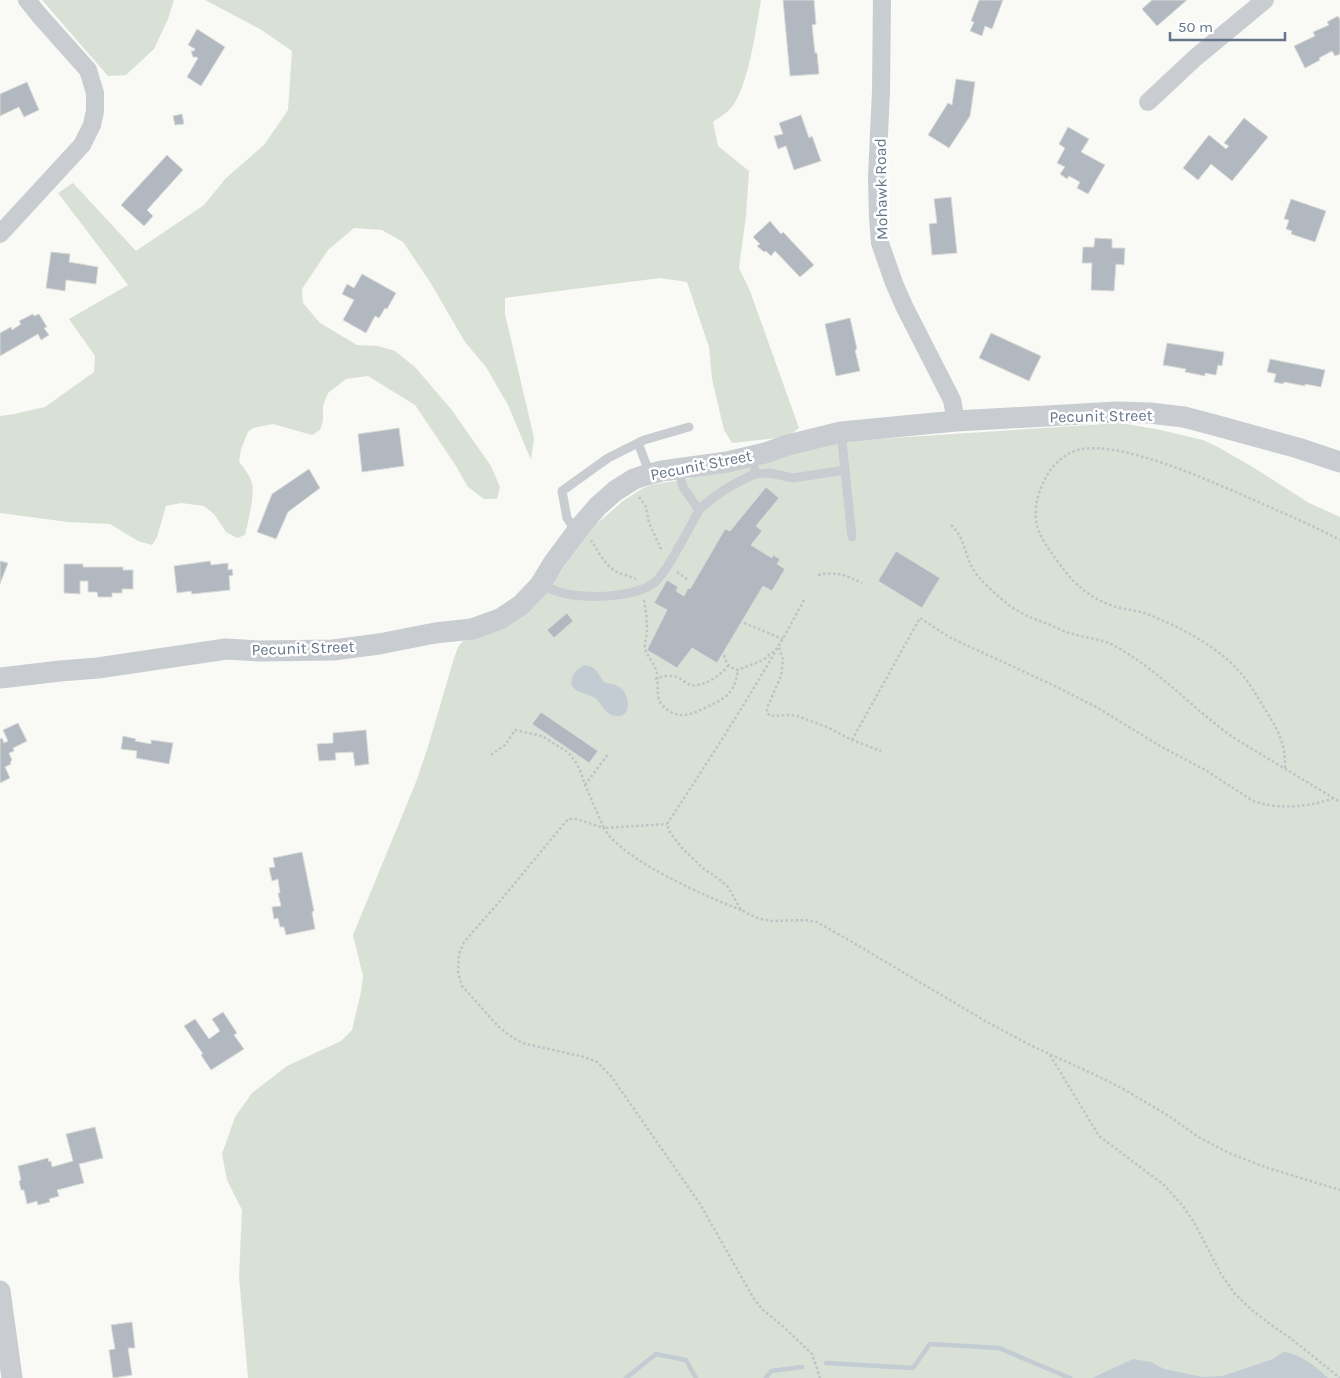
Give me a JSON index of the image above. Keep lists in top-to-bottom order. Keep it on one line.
{"streets":{"street":["Mohawk Road","Pecunit Street"]},"crossings":[["Mohawk Road","Pecunit Street"]],"scale_bar":"50 m"}
